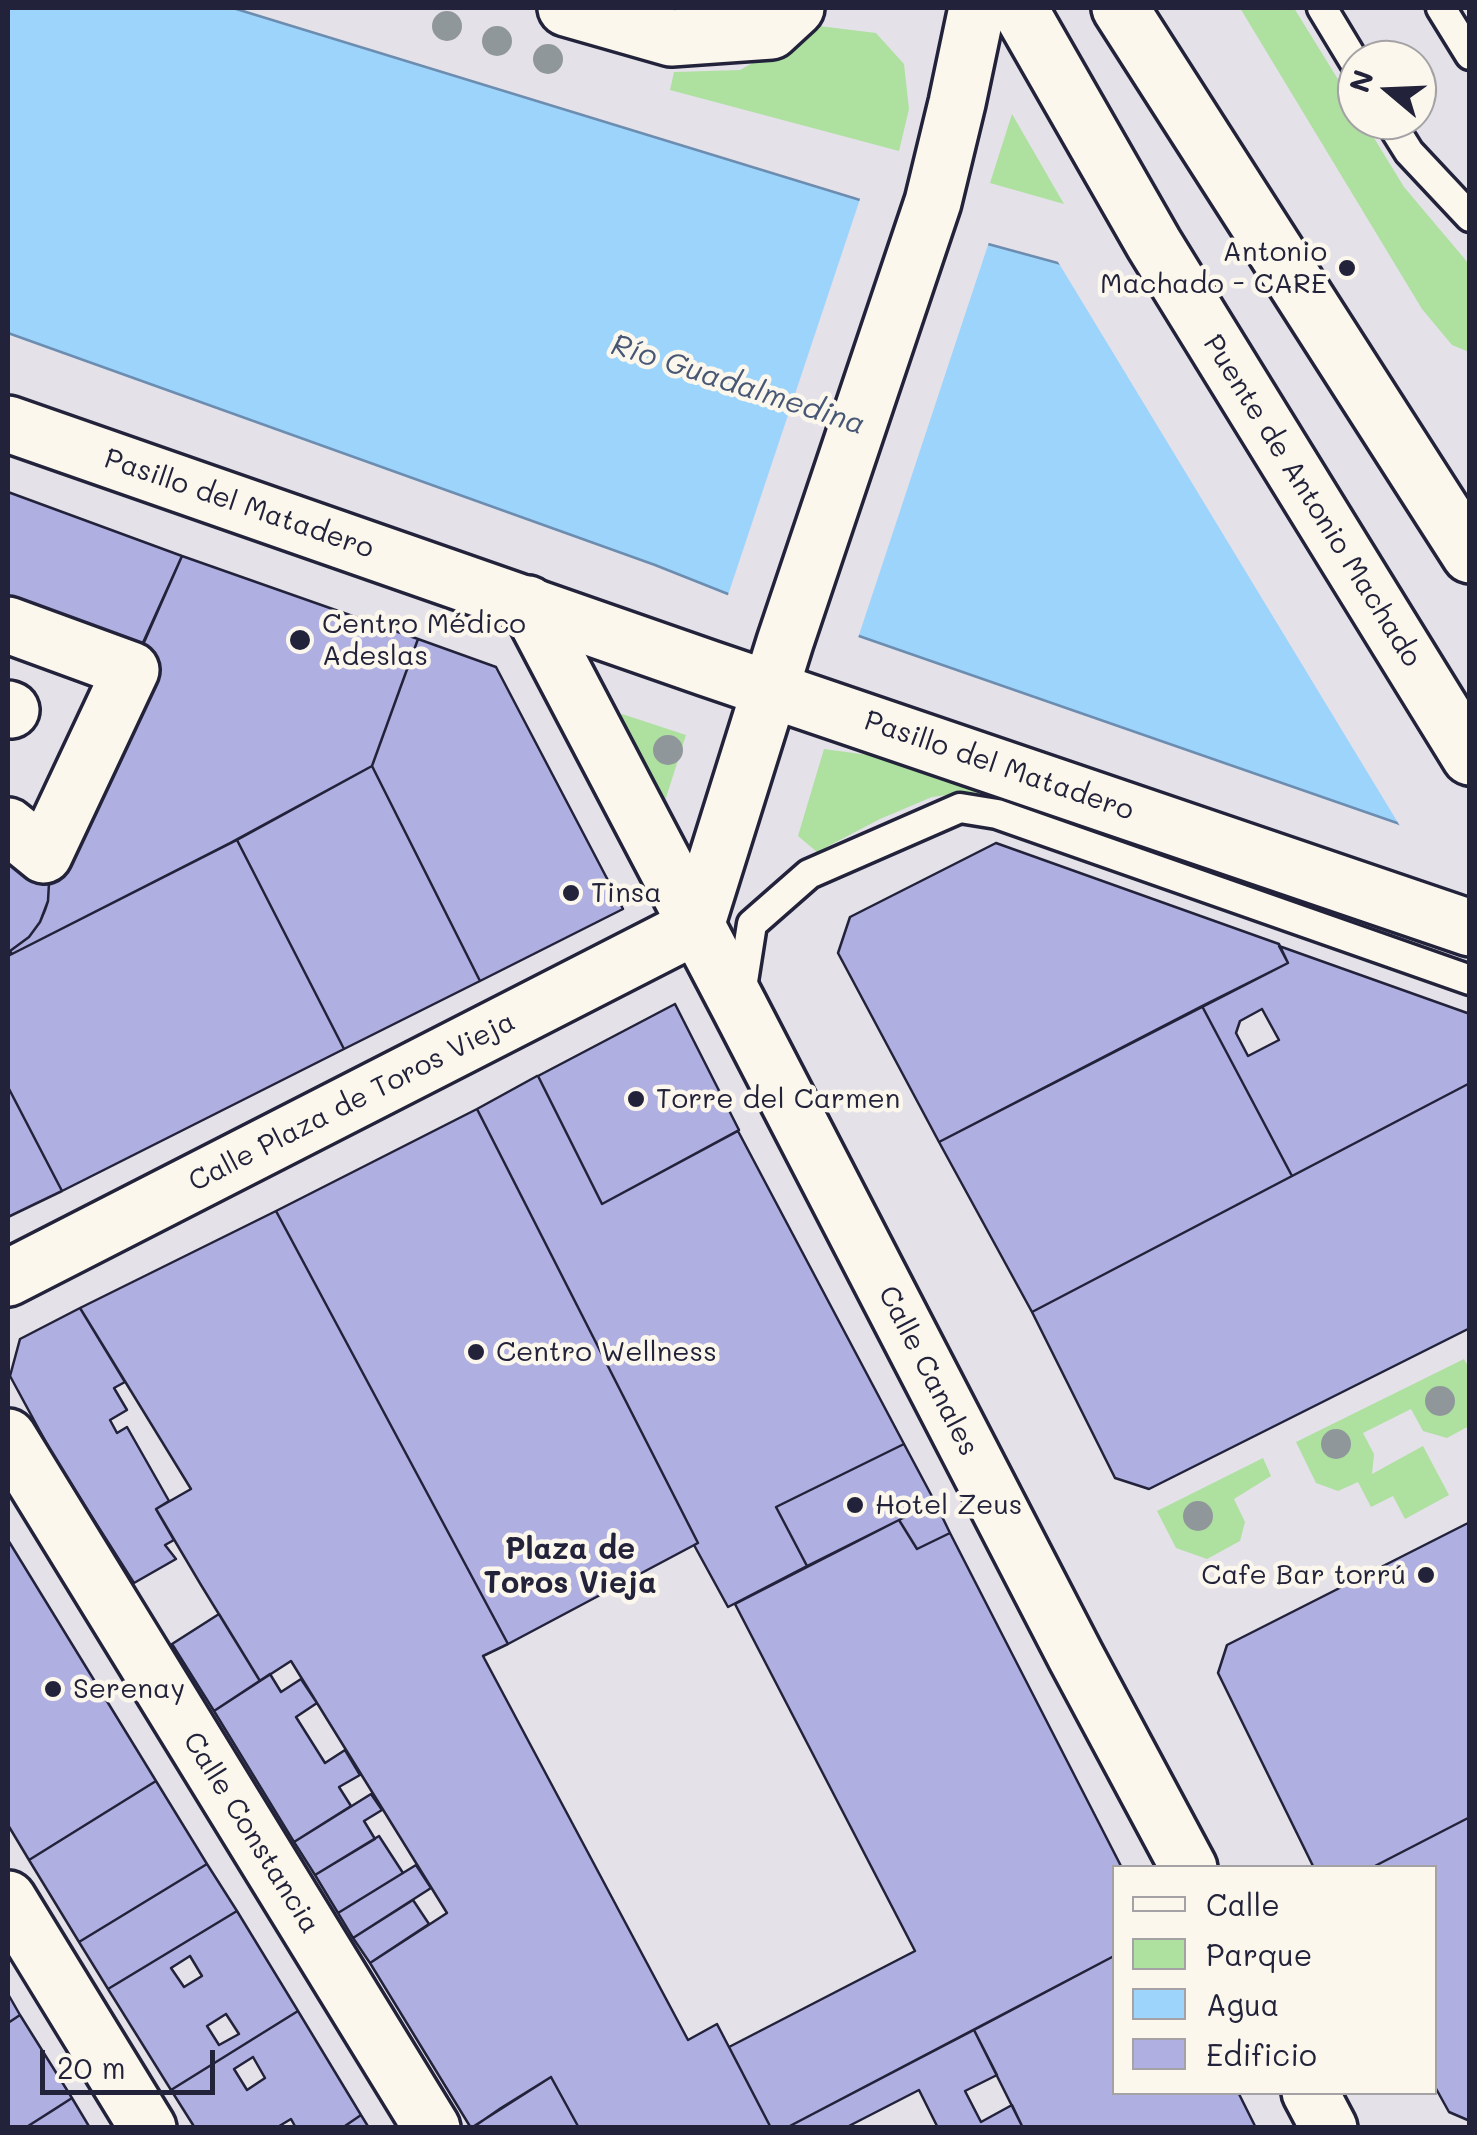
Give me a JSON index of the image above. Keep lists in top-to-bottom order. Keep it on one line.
{"streets":{"street":["Puente de Antonio Machado","Pasillo del Matadero","Calle Plaza de Toros Vieja","Calle Canales","Calle Constancia"]},"crossings":[["Pasillo del Matadero","Calle Canales"],["Calle Plaza de Toros Vieja","Calle Canales"]],"districts":["Plaza de Toros Vieja"],"water":["Río Guadalmedina"],"places":["Antonio Machado - CARE","Centro Médico Adeslas","Tinsa","Torre del Carmen","Centro Wellness","Hotel Zeus","Cafe Bar torrú","Serenay"],"legend":["Calle","Parque","Agua","Edificio"],"scale_bar":"20 m","north":"left"}
